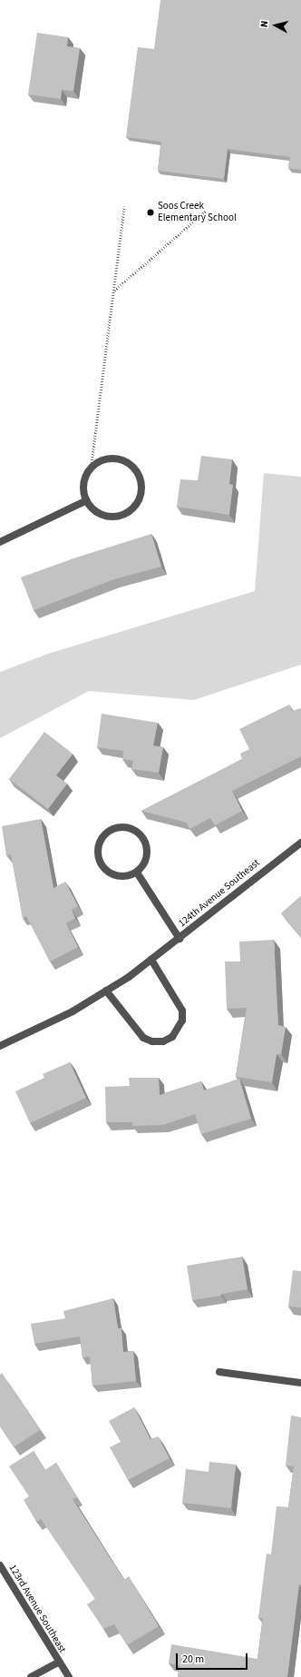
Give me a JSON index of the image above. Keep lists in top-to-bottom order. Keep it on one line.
{"streets":{"street":["124th Avenue Southeast","123rd Avenue Southeast"]},"places":["Soos Creek Elementary School"],"scale_bar":"20 m","north":"left"}
